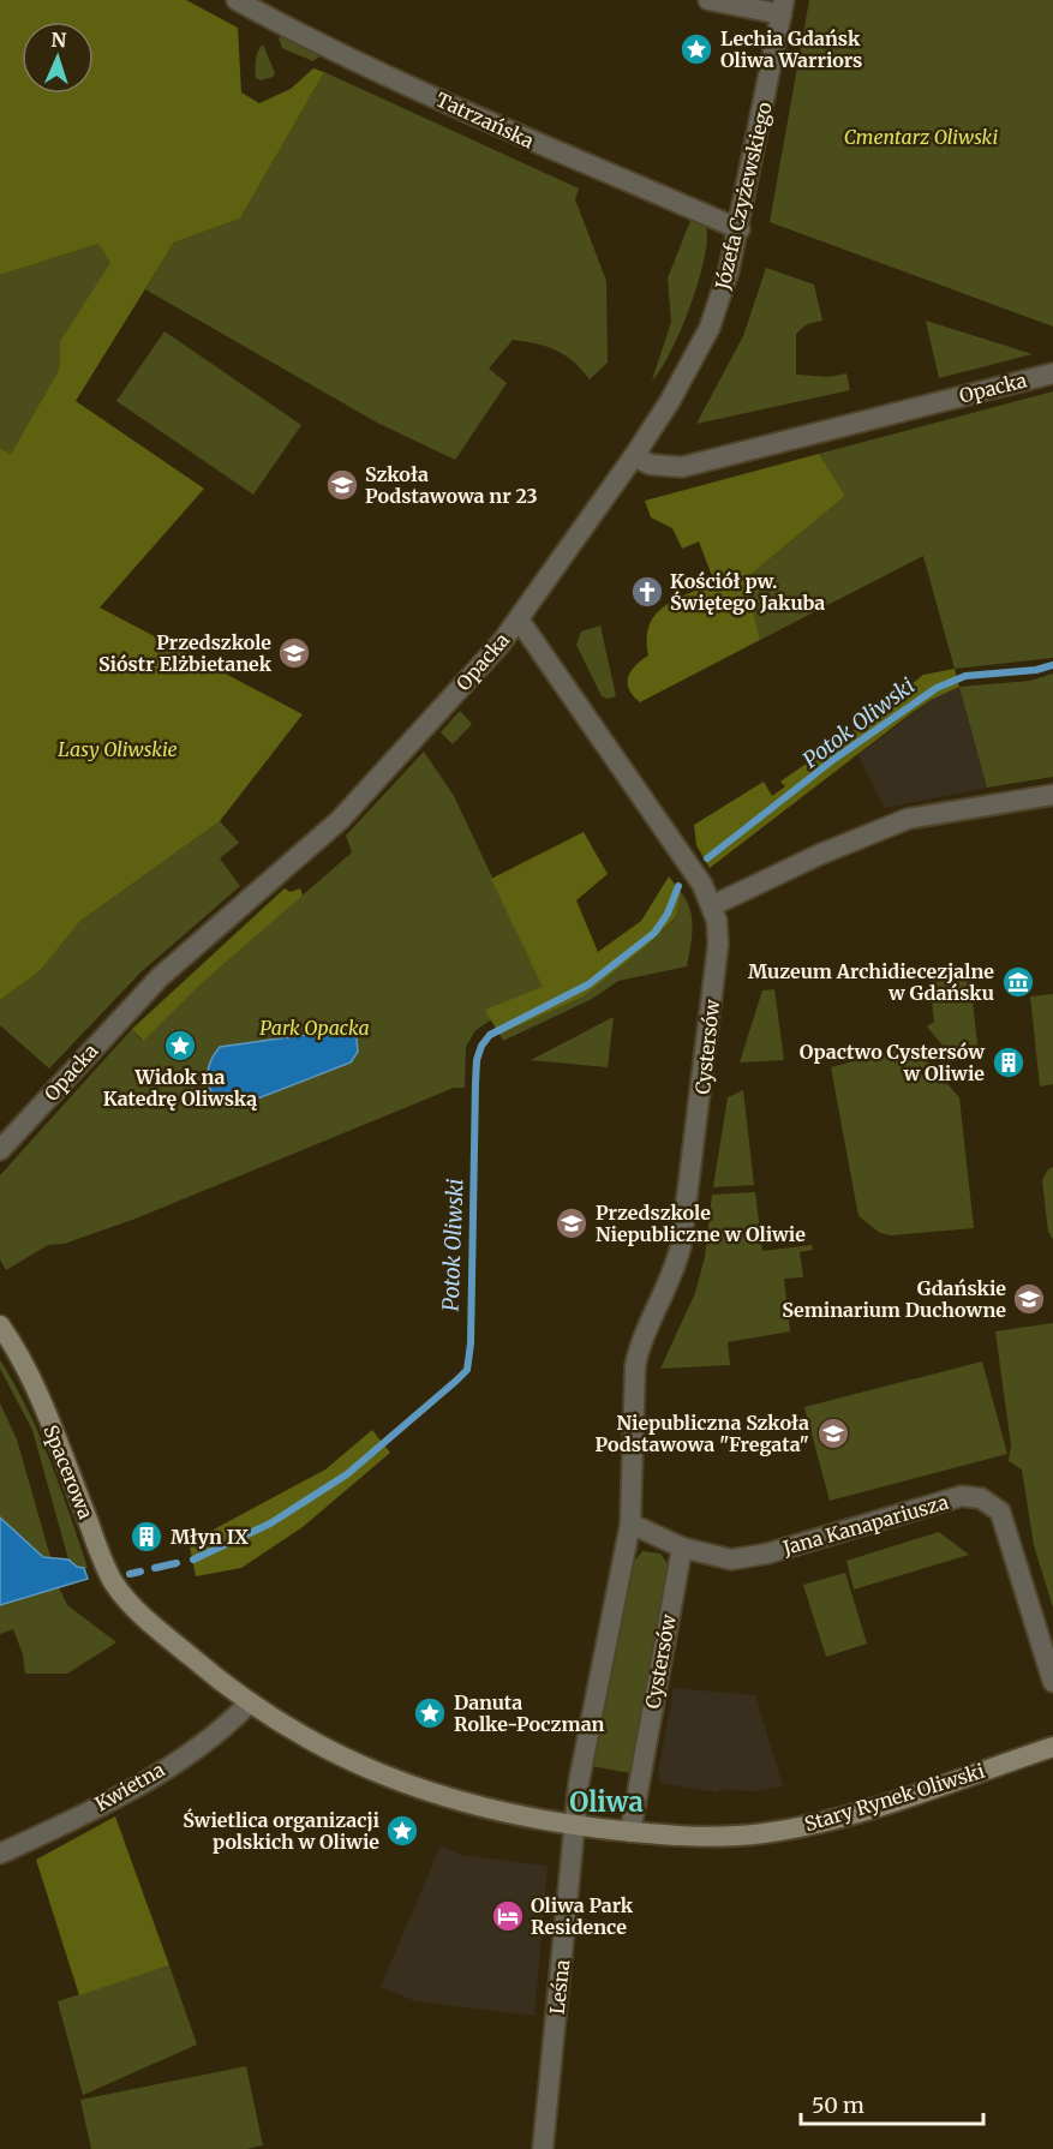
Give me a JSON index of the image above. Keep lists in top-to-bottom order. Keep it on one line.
{"streets":{"main road":["Spacerowa","Stary Rynek Oliwski"],"street":["Tatrzańska","Józefa Czyżewskiego","Opacka","Cystersów","Jana Kanapariusza","Kwietna","Leśna"]},"crossings":[["Tatrzańska","Józefa Czyżewskiego"],["Józefa Czyżewskiego","Opacka"],["Opacka","Cystersów"],["Cystersów","Jana Kanapariusza"],["Cystersów","Stary Rynek Oliwski"],["Cystersów","Leśna"],["Spacerowa","Stary Rynek Oliwski"],["Kwietna","Stary Rynek Oliwski"],["Stary Rynek Oliwski","Leśna"]],"districts":["Oliwa"],"water":["Potok Oliwski"],"parks":["Cmentarz Oliwski","Lasy Oliwskie","Park Opacka"],"places":{"place":["Lechia Gdańsk Oliwa Warriors","Widok na Katedrę Oliwską","Danuta Rolke-Poczman","Świetlica organizacji polskich w Oliwie"],"school or university":["Szkoła Podstawowa nr 23","Przedszkole Sióstr Elżbietanek","Przedszkole Niepubliczne w Oliwie","Gdańskie Seminarium Duchowne","Niepubliczna Szkoła Podstawowa \"Fregata\""],"church":["Kościół pw. Świętego Jakuba"],"museum":["Muzeum Archidiecezjalne w Gdańsku"],"building":["Opactwo Cystersów w Oliwie","Młyn IX"],"hotel":["Oliwa Park Residence"]},"scale_bar":"50 m","north":"top"}
